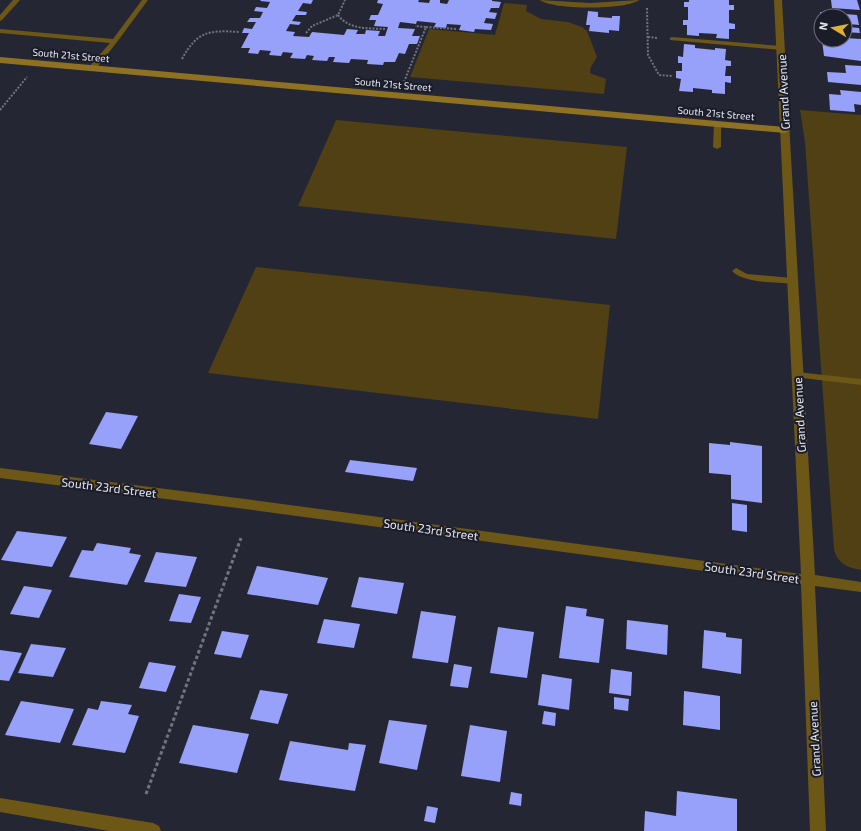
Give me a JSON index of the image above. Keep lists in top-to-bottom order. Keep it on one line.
{"streets":{"street":["South 21st Street","Grand Avenue","South 23rd Street"]},"crossings":[["South 21st Street","Grand Avenue"],["Grand Avenue","South 23rd Street"]],"north":"left"}
